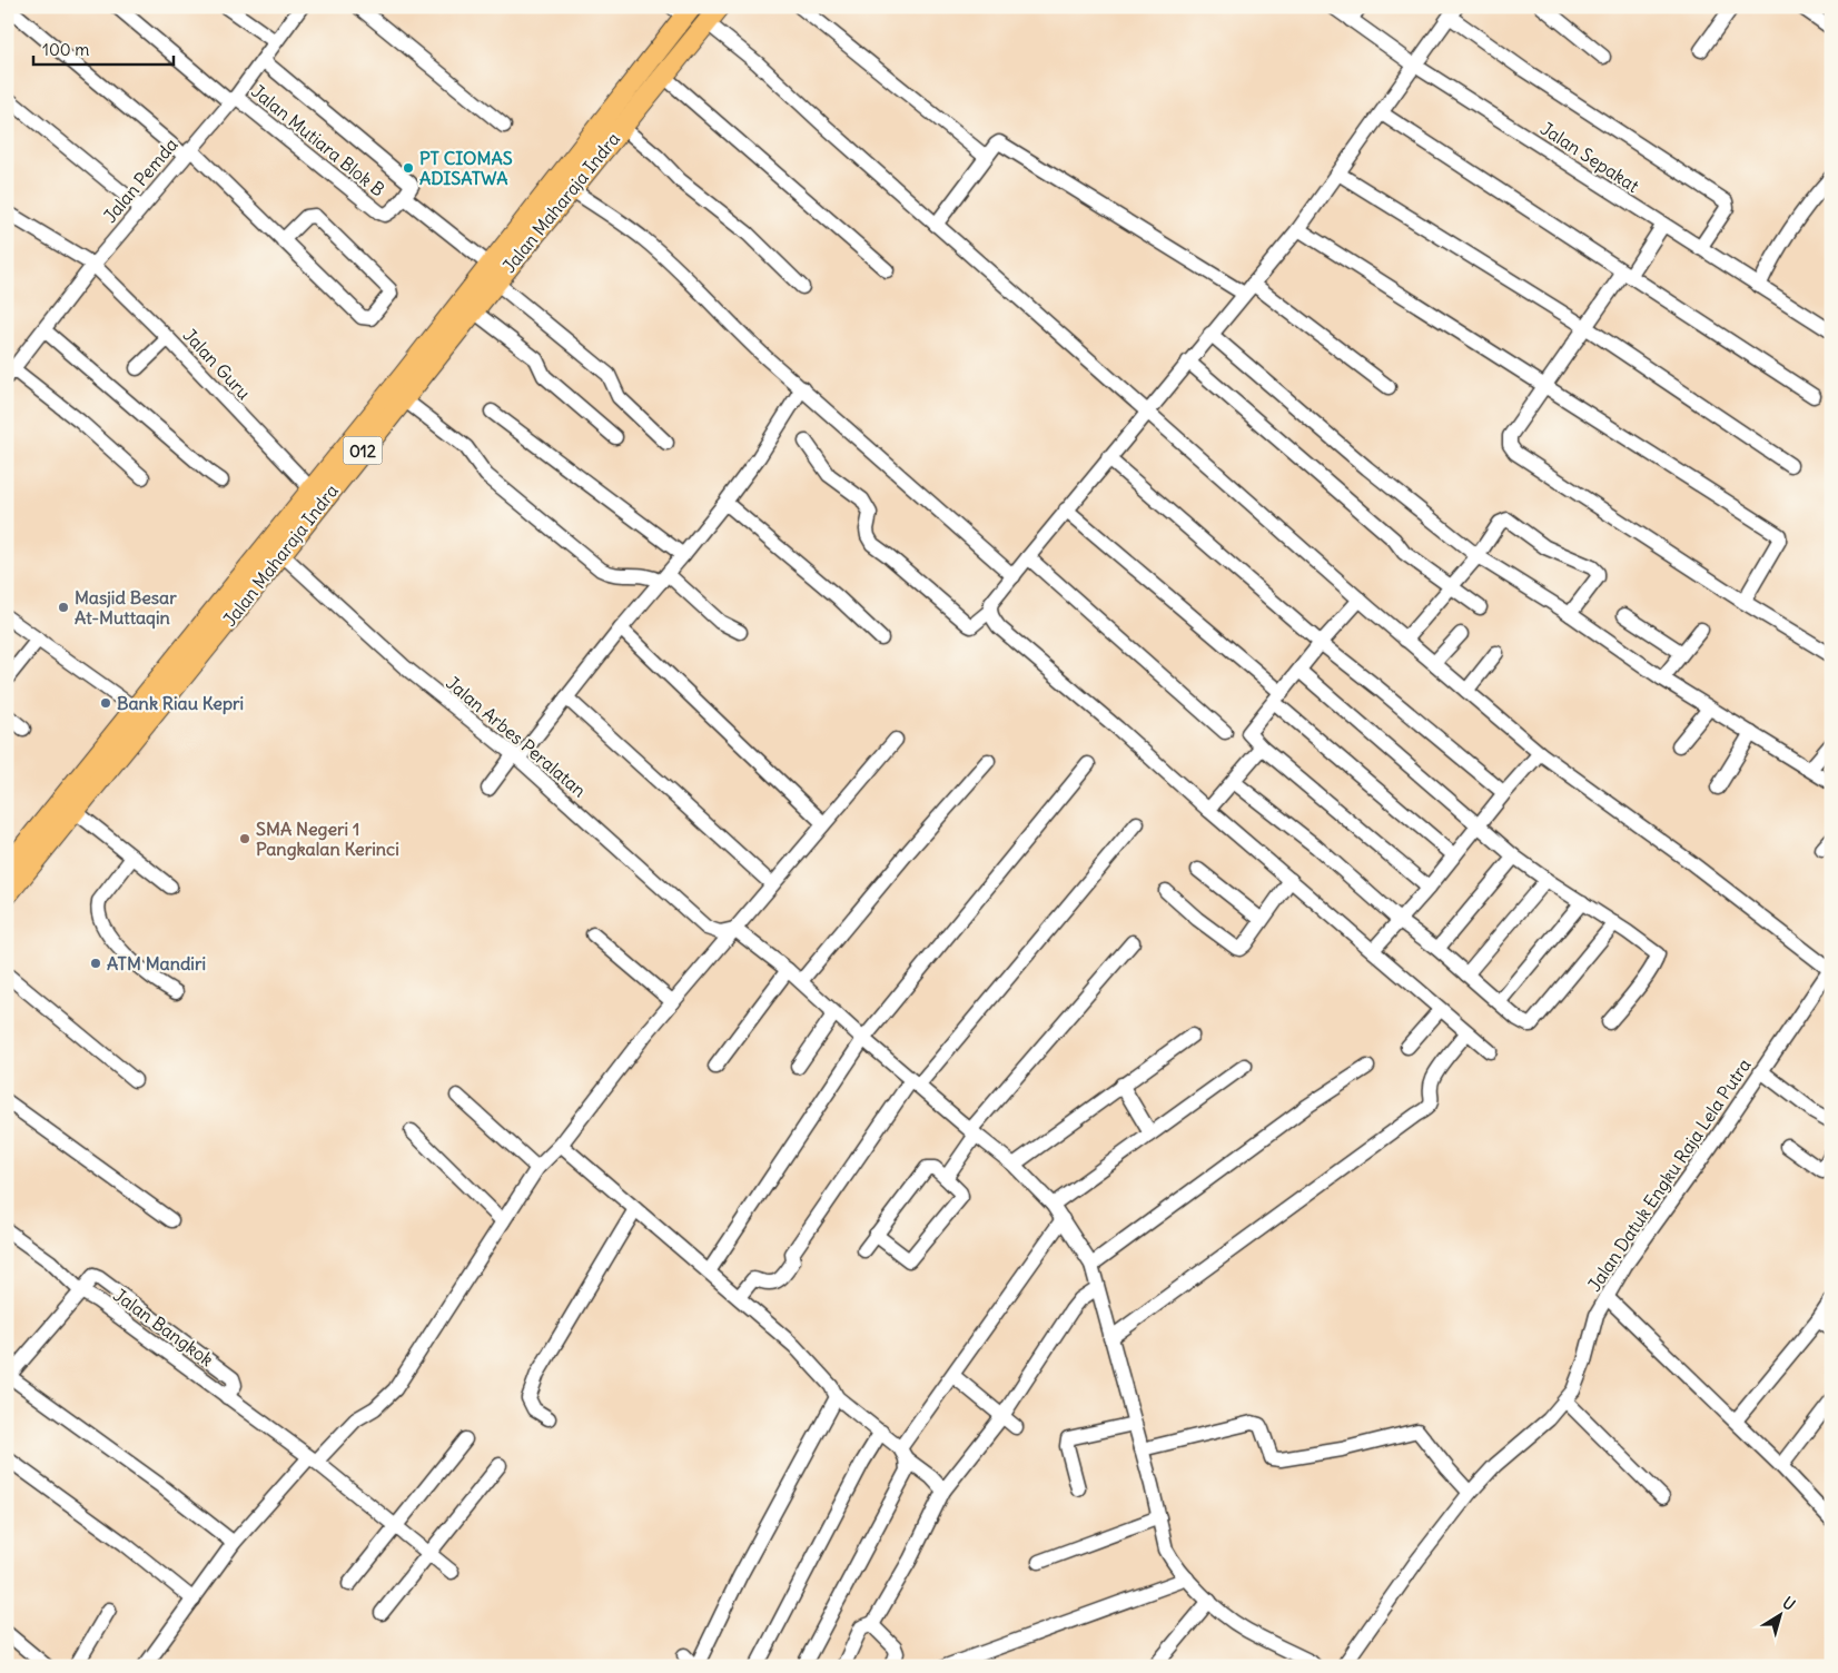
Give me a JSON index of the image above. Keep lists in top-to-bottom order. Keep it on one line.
{"streets":{"highway":["Jalan Maharaja Indra","012"],"street":["Jalan Mutiara Blok B","Jalan Sepakat","Jalan Pemda","Jalan Guru","Jalan Arbes Peralatan","Jalan Datuk Engku Raja Lela Putra","Jalan Bangkok"]},"crossings":[["Jalan Mutiara Blok B","Jalan Pemda"],["Jalan Pemda","Jalan Guru"],["Jalan Maharaja Indra","Jalan Guru"],["Jalan Maharaja Indra","Jalan Arbes Peralatan"]],"places":["PT CIOMAS ADISATWA","Masjid Besar At-Muttaqin","Bank Riau Kepri","SMA Negeri 1 Pangkalan Kerinci","ATM Mandiri"],"scale_bar":"100 m","north":"top right"}
